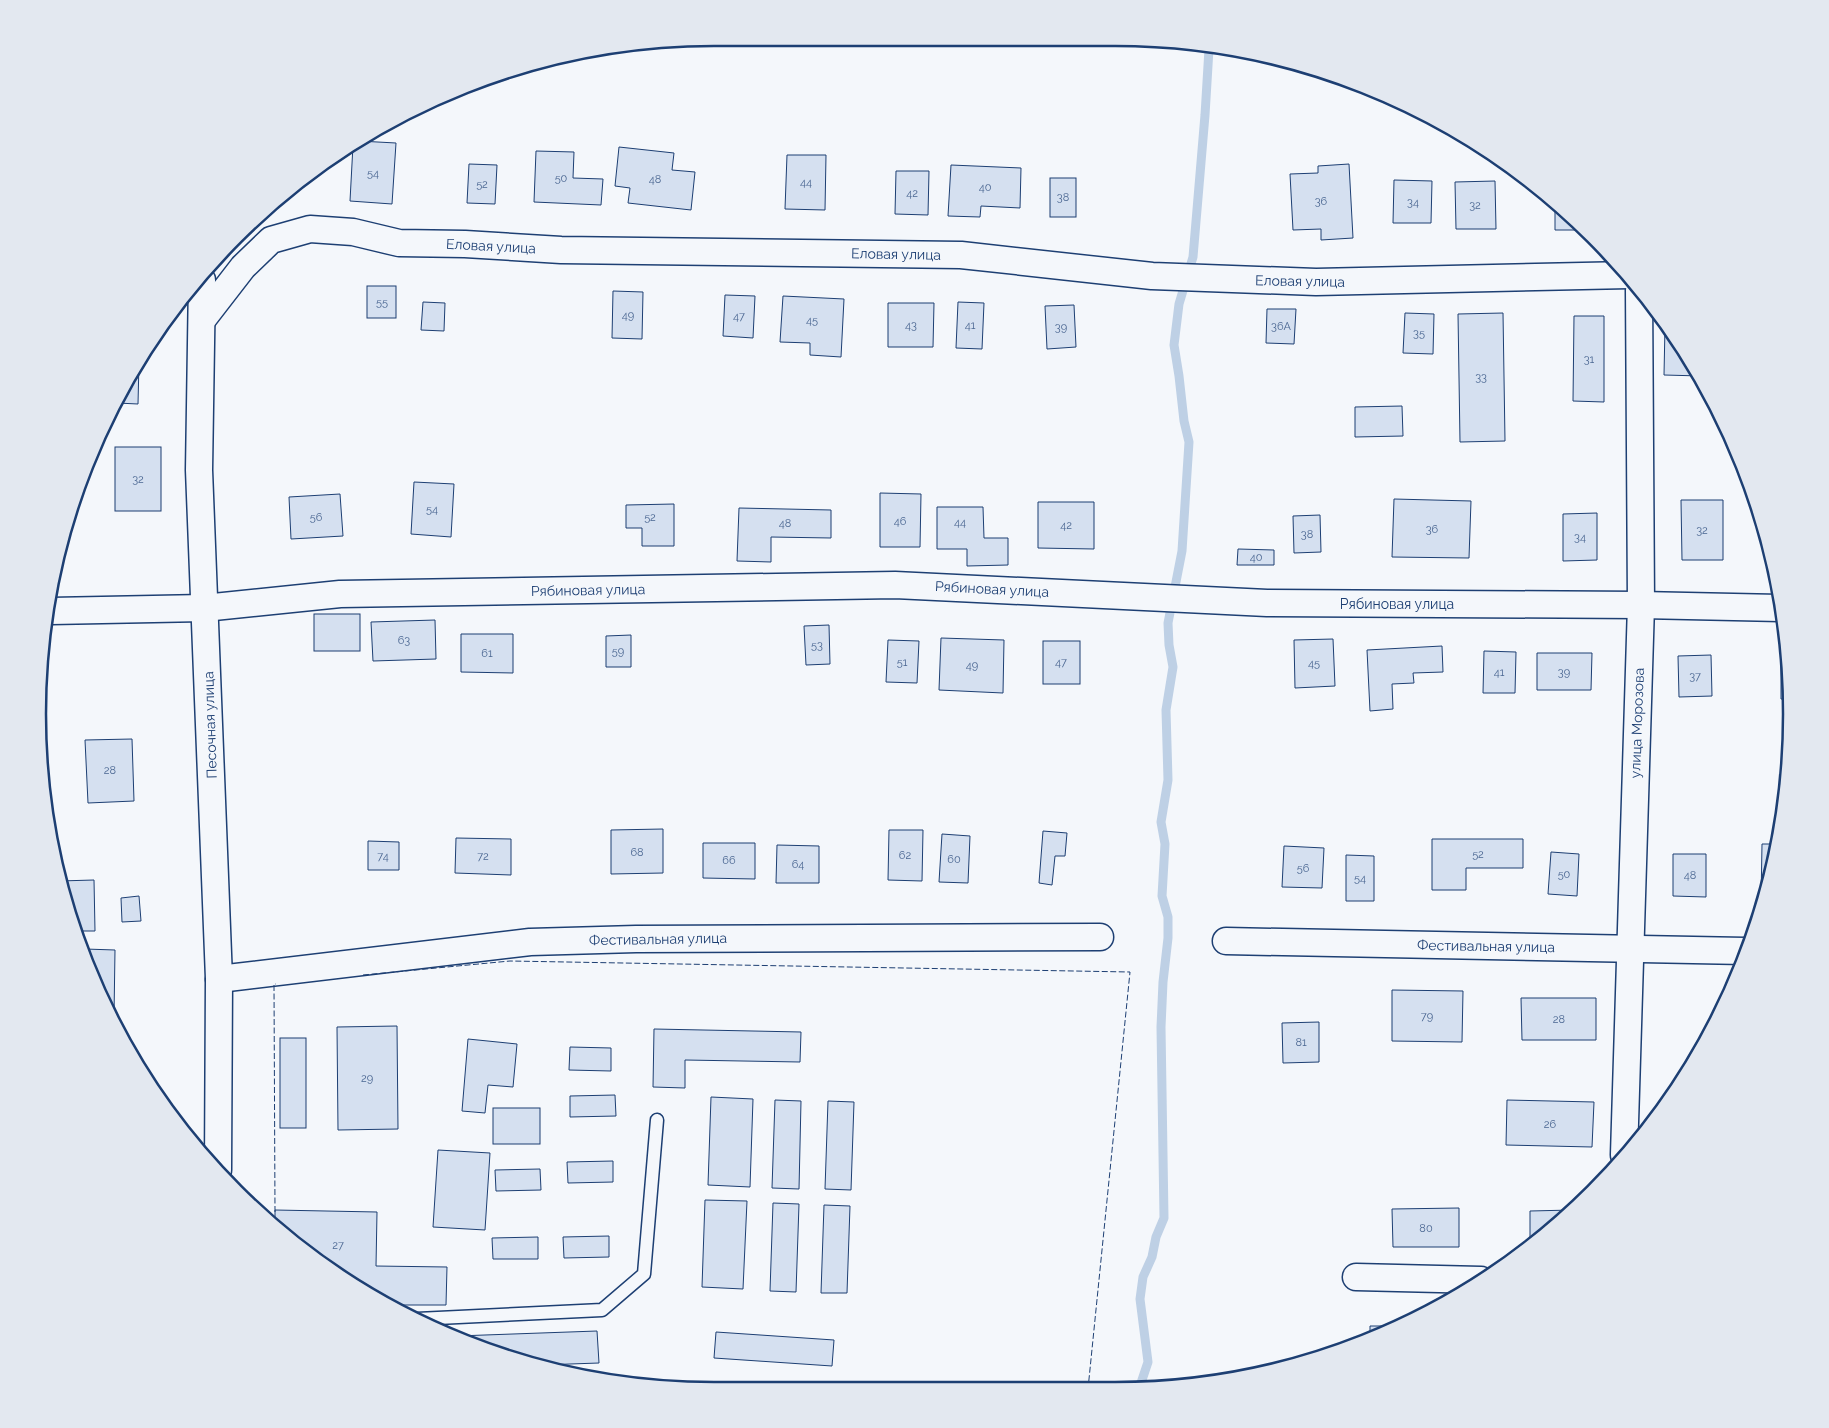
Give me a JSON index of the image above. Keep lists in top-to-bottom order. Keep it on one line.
{"streets":{"street":["Еловая улица","Рябиновая улица","улица Морозова","Песочная улица","Фестивальная улица"]},"crossings":[["Еловая улица","Песочная улица"],["Рябиновая улица","улица Морозова"],["Рябиновая улица","Песочная улица"],["улица Морозова","Фестивальная улица"],["Песочная улица","Фестивальная улица"]],"house_numbers":["54","50","48","44","52","40","42","38","36","34","32","55","49","47","45","43","41","36А","39","35","31","33","32","54","56","52","46","44","48","42","36","32","38","34","40","63","53","59","61","51","47","45","49","41","39","37","28","68","52","62","74","72","60","66","64","56","50","48","54","79","28","81","29","26","80","27"]}
